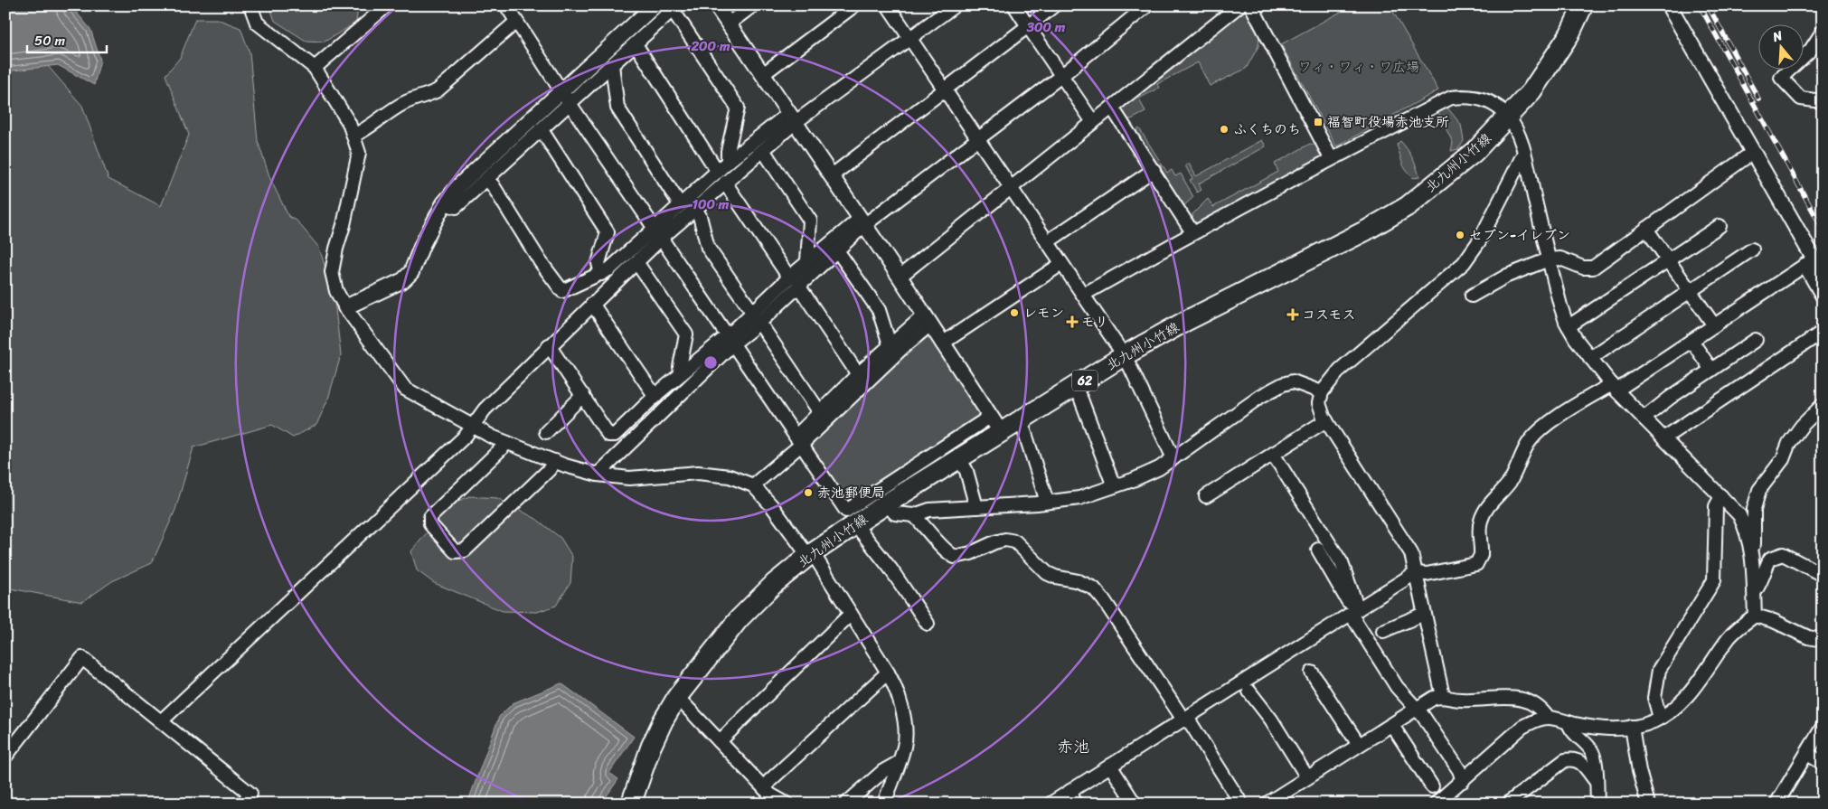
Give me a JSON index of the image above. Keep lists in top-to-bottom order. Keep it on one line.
{"streets":{"main road":["北九州小竹線","62"]},"districts":["赤池"],"parks":["ワィ・ワィ・ワ広場"],"places":{"transit":["福智町役場赤池支所"],"other":["ふくちのち","セブン-イレブン","レモン","赤池郵便局"],"health":["コスモス","モリ"]},"scale_bar":"50 m","north":"top","rings":["300 m","200 m","100 m"]}
